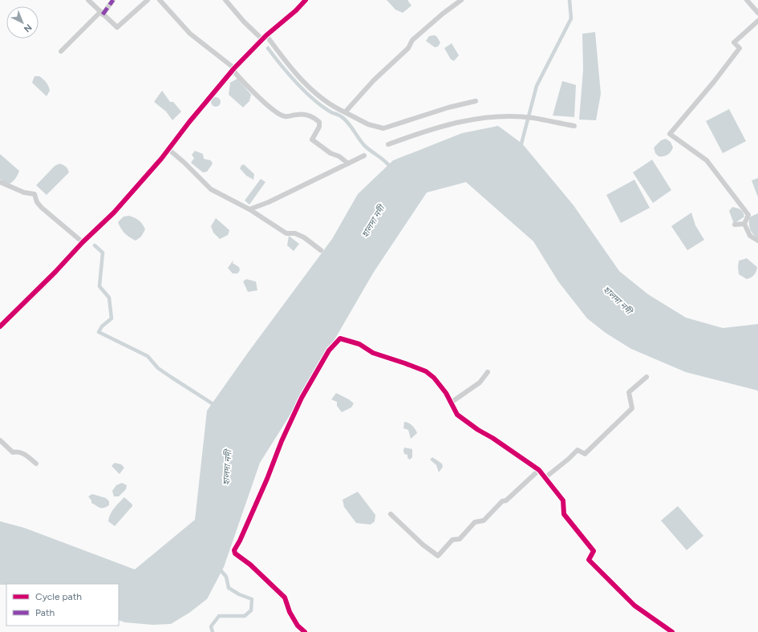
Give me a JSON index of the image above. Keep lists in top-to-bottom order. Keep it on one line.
{"water":["হালদা নদী"],"legend":["Cycle path","Path"],"north":"bottom right"}
